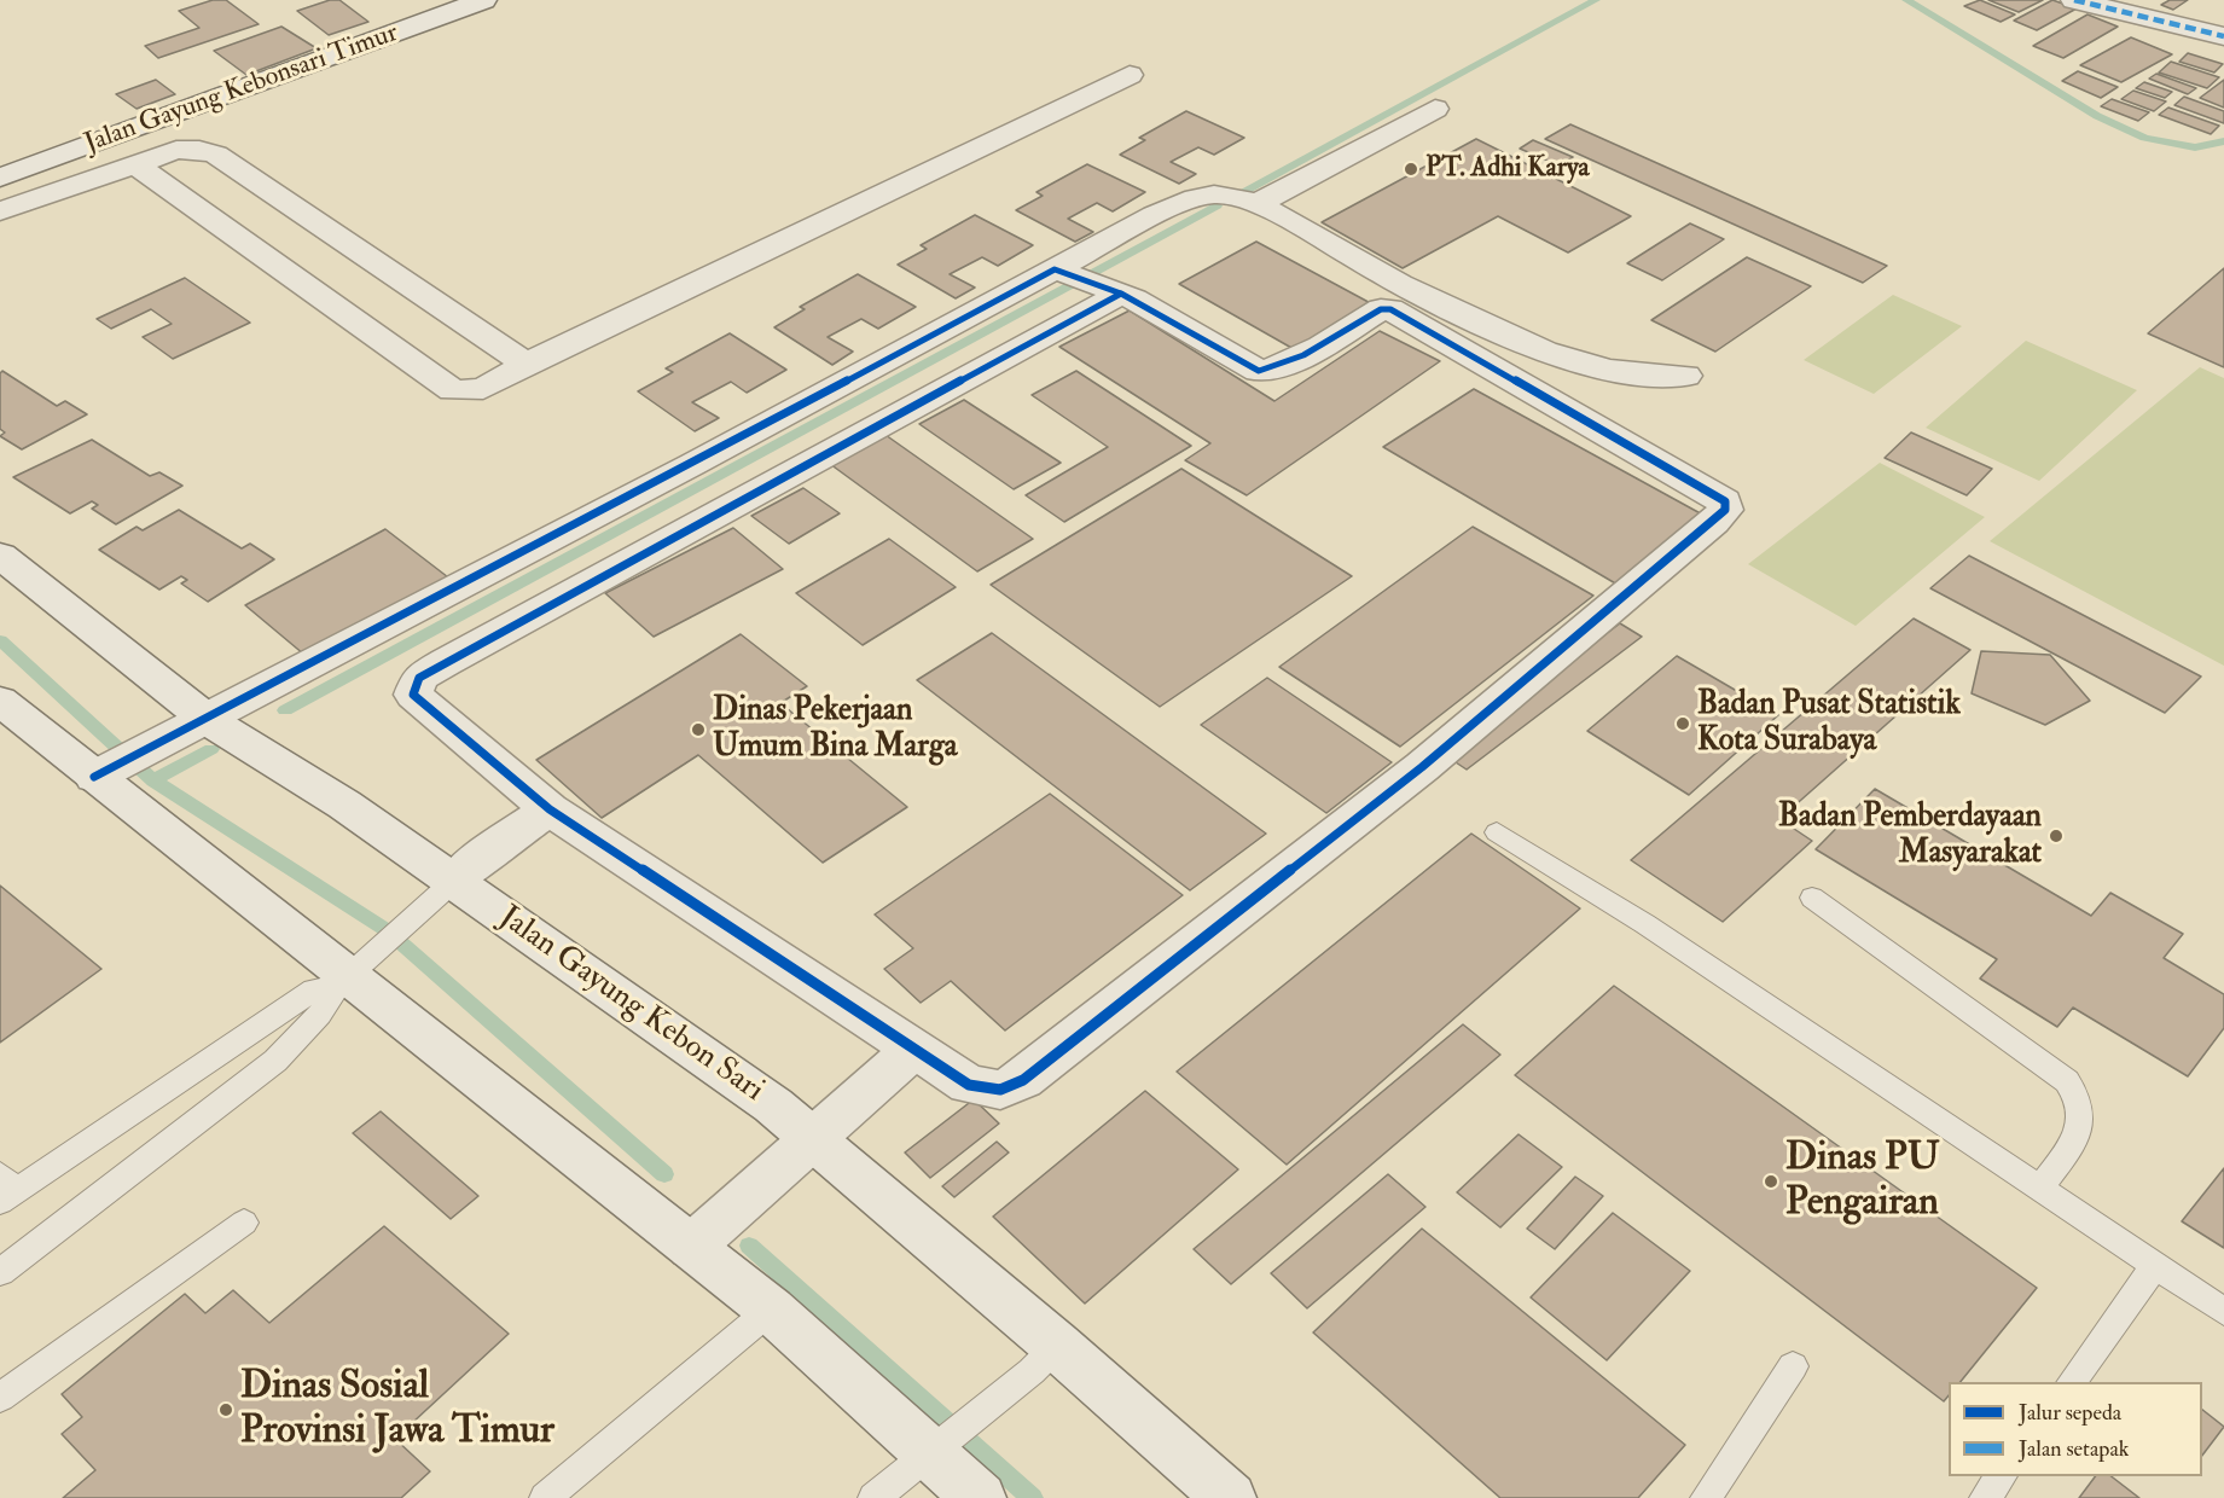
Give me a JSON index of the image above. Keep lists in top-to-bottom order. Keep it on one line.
{"streets":{"street":["Jalan Gayung Kebonsari Timur","Jalan Gayung Kebon Sari"]},"places":["PT. Adhi Karya","Badan Pusat Statistik Kota Surabaya","Dinas Pekerjaan Umum Bina Marga","Badan Pemberdayaan Masyarakat","Dinas PU Pengairan","Dinas Sosial Provinsi Jawa Timur"],"legend":["Jalur sepeda","Jalan setapak"]}
